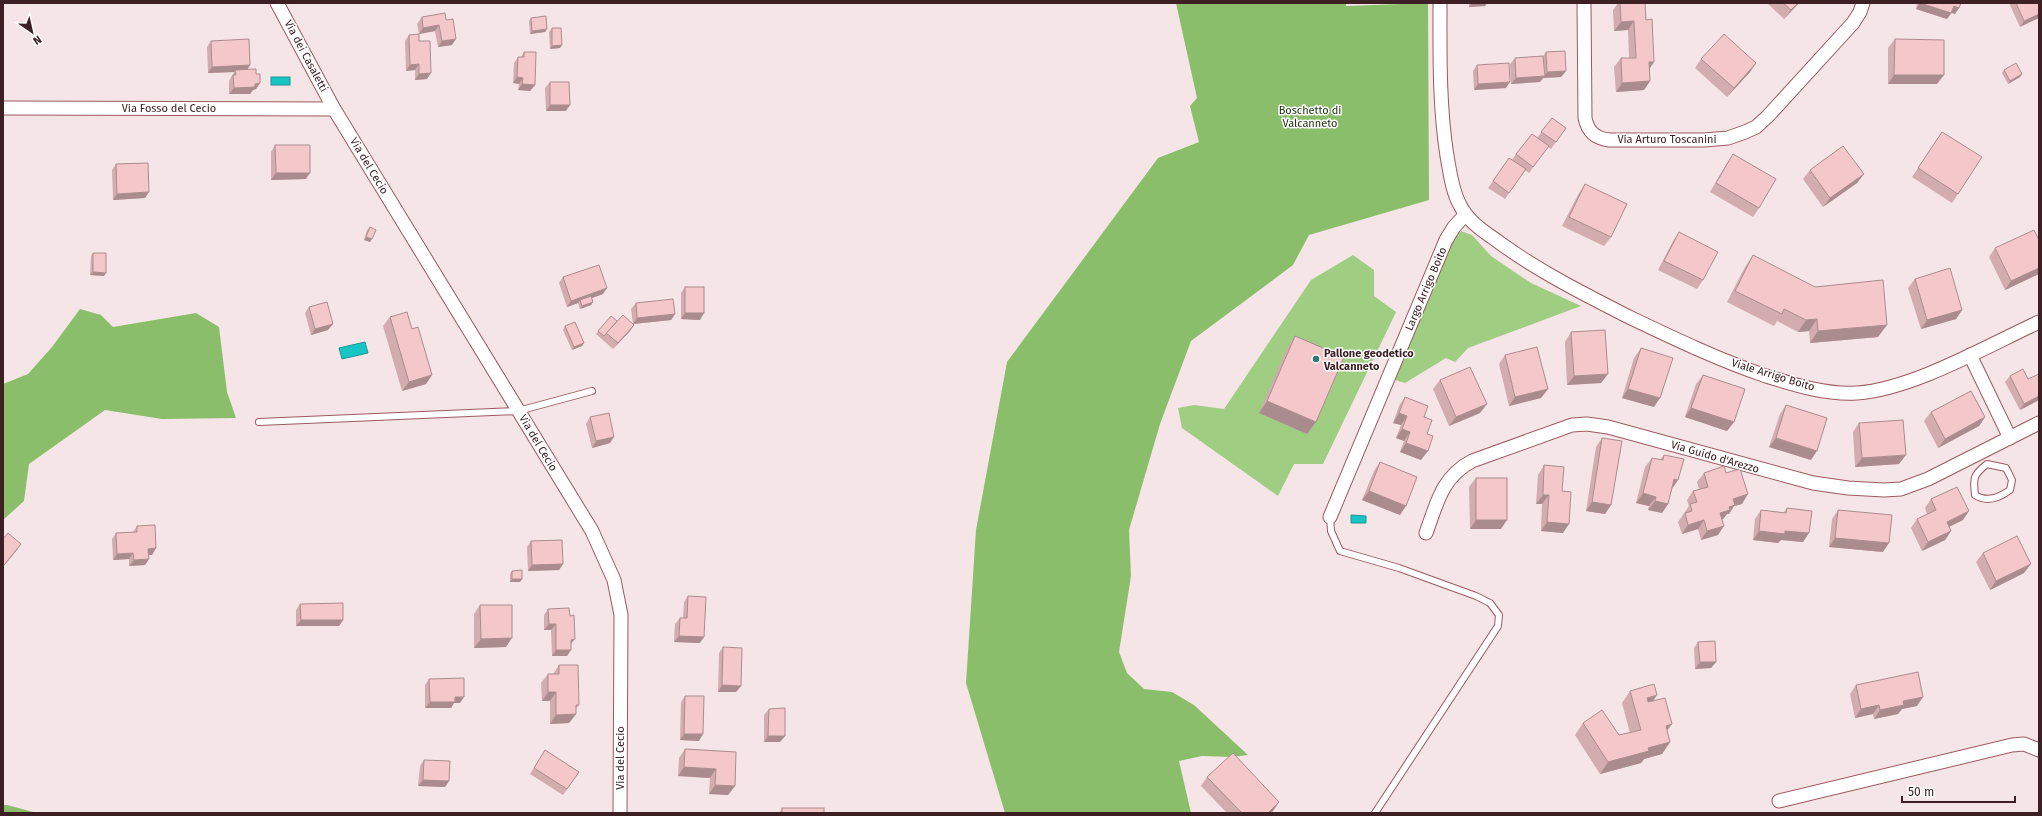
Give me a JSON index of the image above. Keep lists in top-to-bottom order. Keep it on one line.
{"streets":{"street":["Via dei Casaletti","Via Fosso del Cecio","Via Arturo Toscanini","Via del Cecio","Largo Arrigo Boito","Viale Arrigo Boito","Via Guido d'Arezzo"]},"crossings":[["Via dei Casaletti","Via Fosso del Cecio"],["Via dei Casaletti","Via del Cecio"],["Via Fosso del Cecio","Via del Cecio"],["Largo Arrigo Boito","Viale Arrigo Boito"]],"parks":["Boschetto di Valcanneto"],"places":["Pallone geodetico Valcanneto"],"scale_bar":"50 m","north":"bottom right"}
